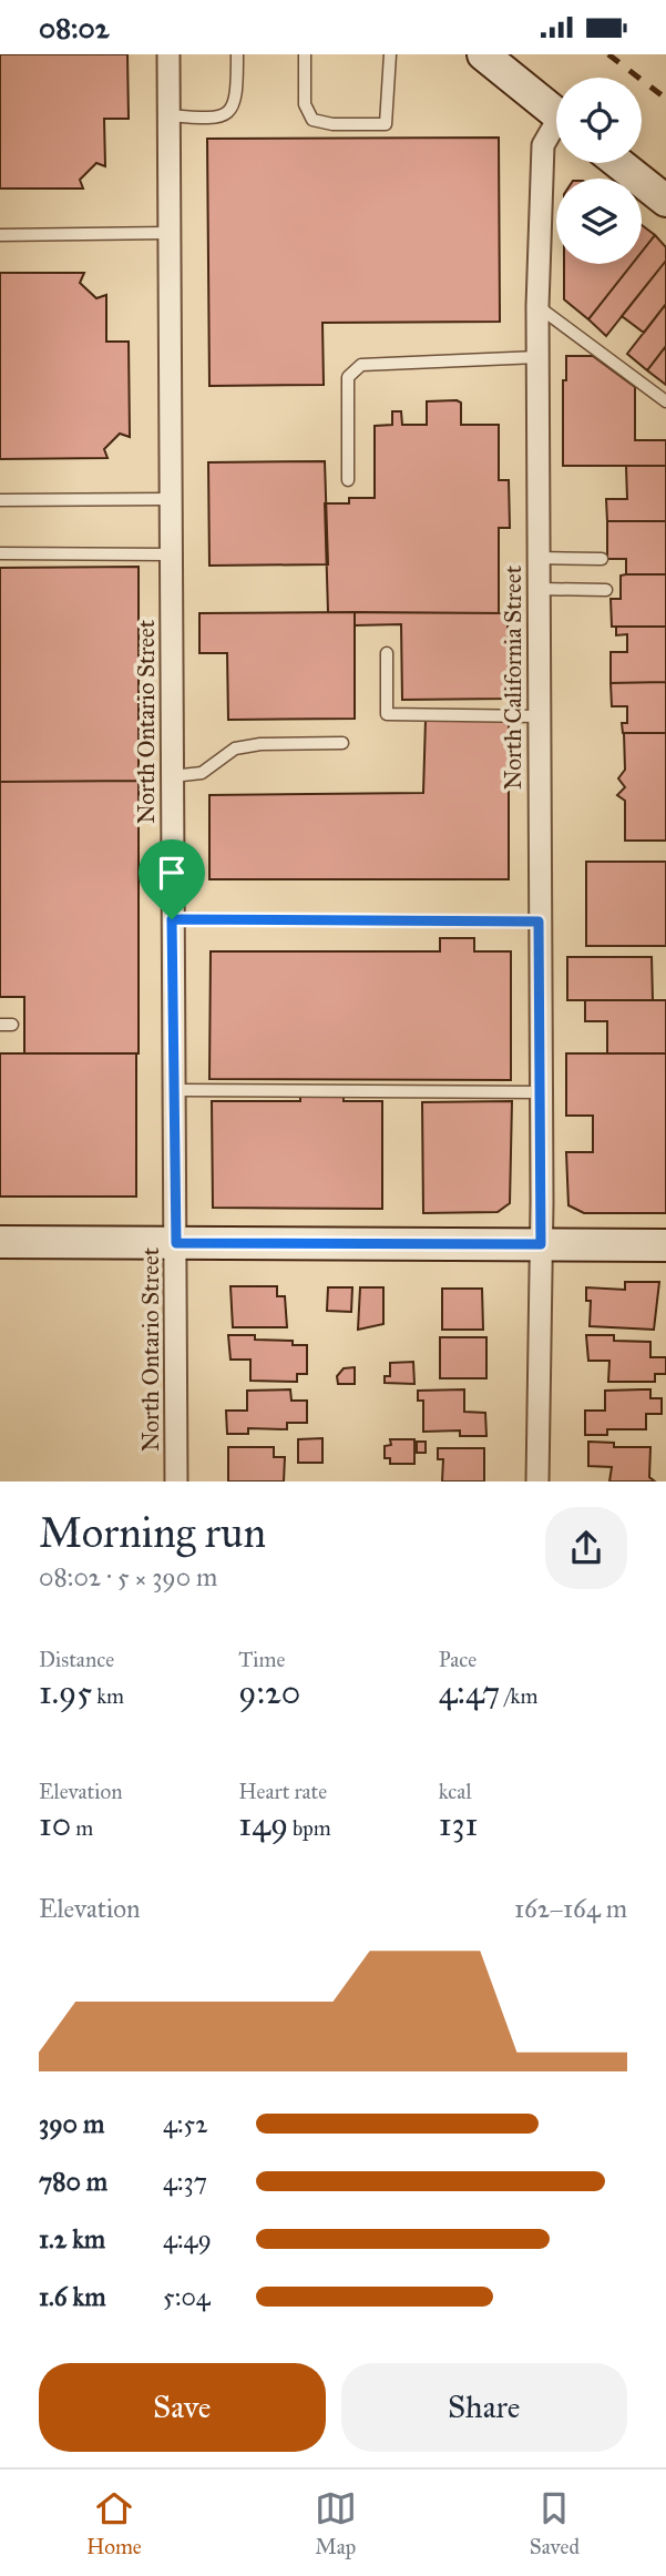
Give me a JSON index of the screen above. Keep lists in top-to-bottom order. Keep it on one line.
{"streets":{"street":["North California Street","North Ontario Street"]},"page":{"status":"08:02","heading":["Morning run","08:02 · 5 × 390 m"],"stats":[["Distance","1.95 km"],["Time","9:20"],["Pace","4:47 /km"],["Elevation","10 m"],["Heart rate","149 bpm"],["kcal","131"]],"chart":["Elevation","162–164 m"],"list":[{"name":"390 m","note":"4:52"},{"name":"780 m","note":"4:37"},{"name":"1.2 km","note":"4:49"},{"name":"1.6 km","note":"5:04"}],"buttons":["Save","Share"],"tabs":["Home","Map","Saved"]}}
